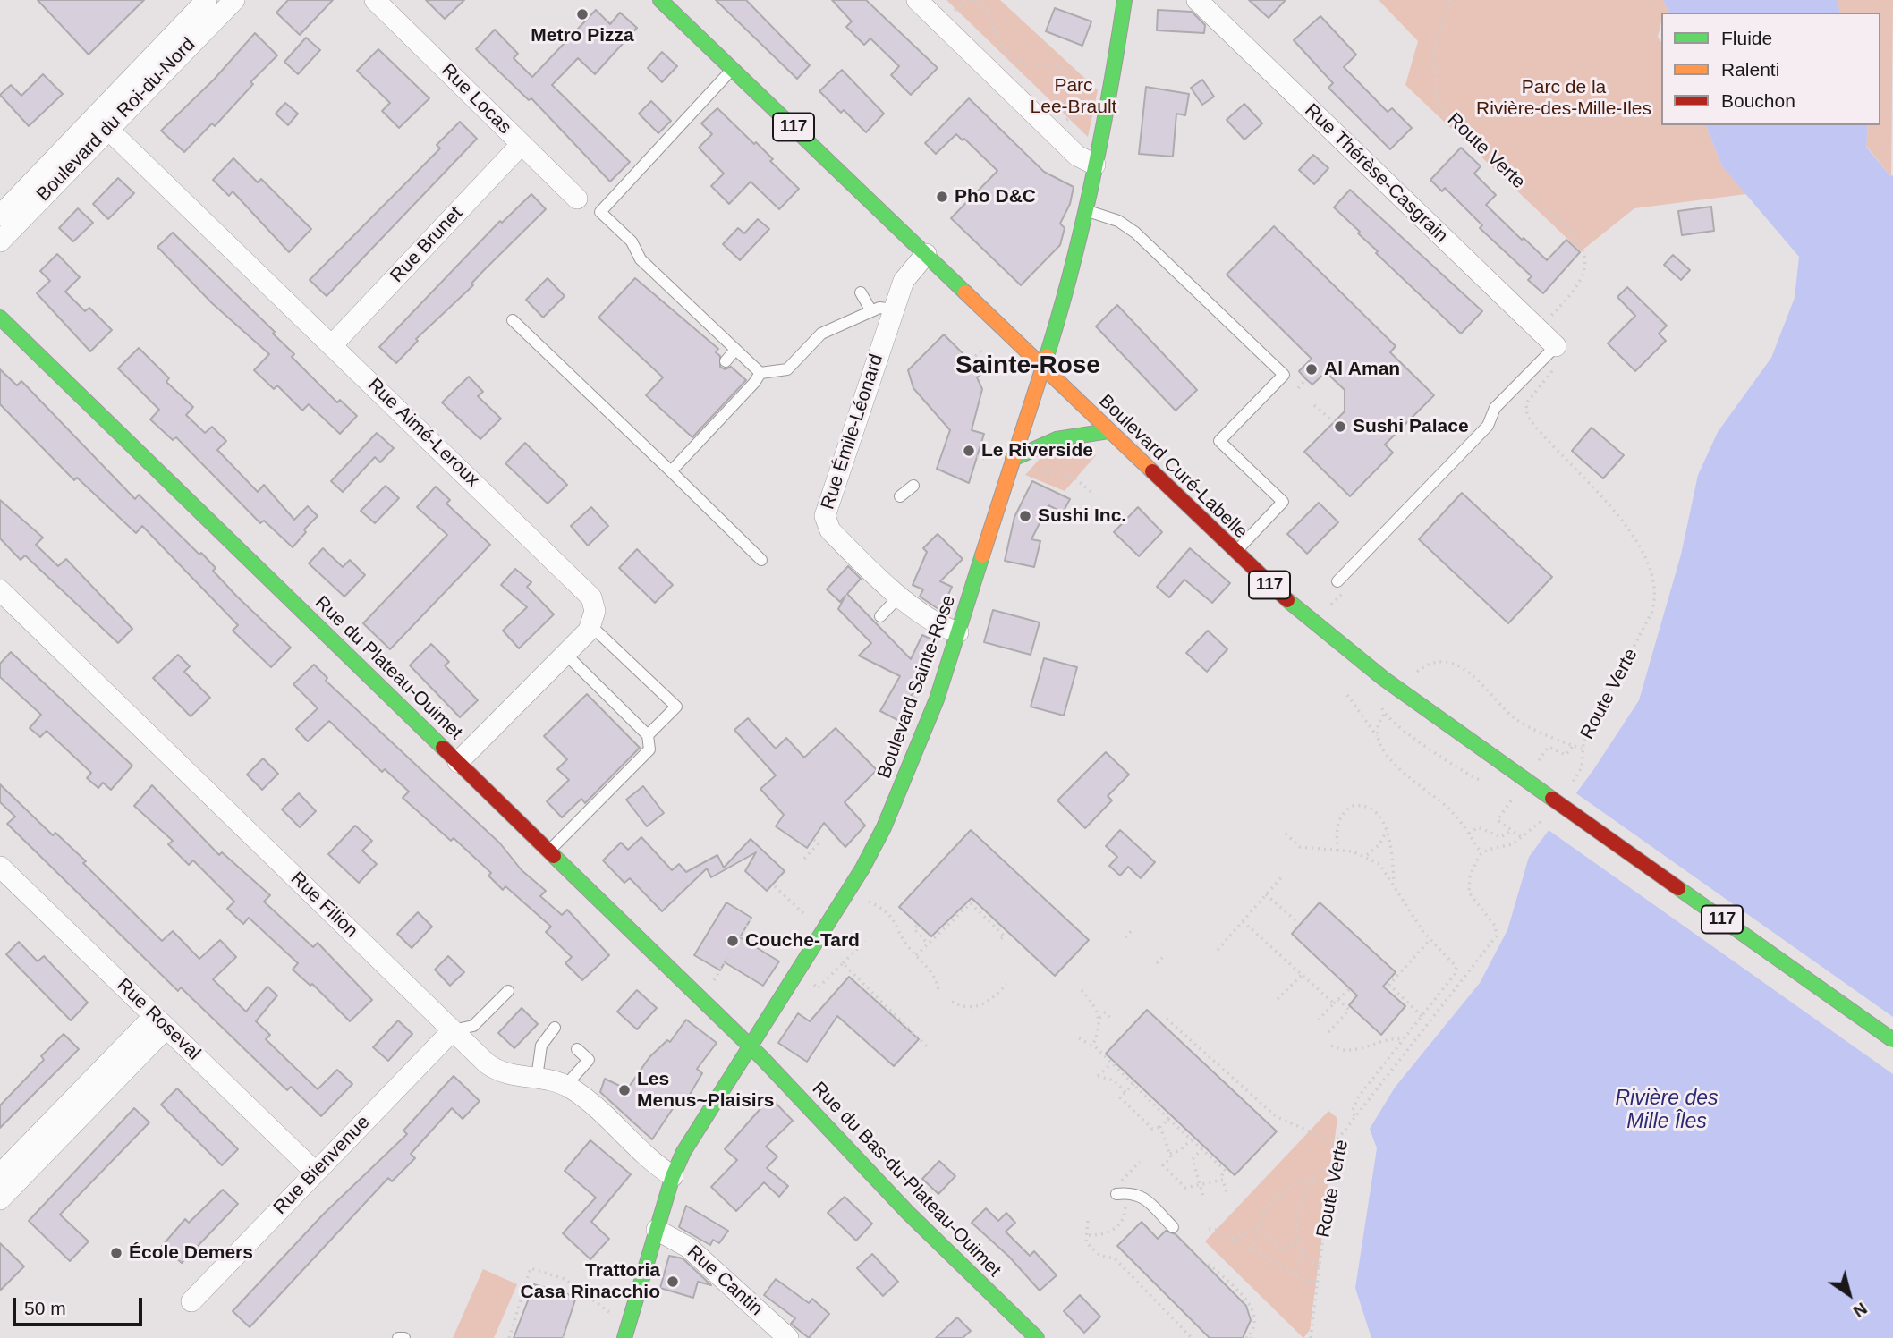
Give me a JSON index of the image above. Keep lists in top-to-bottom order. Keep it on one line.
{"streets":{"street":["Rue Locas","Boulevard du Roi-du-Nord","117","Rue Thérèse-Casgrain","Rue Brunet","Rue Émile-Léonard","Rue Aimé-Leroux","Boulevard Curé-Labelle","Rue du Plateau-Ouimet","Boulevard Sainte-Rose","Rue Filion","Rue Roseval","Rue Bienvenue","Rue du Bas-du-Plateau-Ouimet","Rue Cantin"],"path":["Route Verte"]},"crossings":[["Rue Locas","Rue Brunet"],["Boulevard du Roi-du-Nord","Rue Aimé-Leroux"],["Route Verte","Rue Thérèse-Casgrain"],["Rue Brunet","Rue Aimé-Leroux"],["Rue Émile-Léonard","Boulevard Curé-Labelle"],["Rue Émile-Léonard","Boulevard Sainte-Rose"],["Boulevard Curé-Labelle","Boulevard Sainte-Rose"],["Rue du Plateau-Ouimet","Boulevard Sainte-Rose"],["Rue du Plateau-Ouimet","Rue du Bas-du-Plateau-Ouimet"],["Boulevard Sainte-Rose","Rue Filion"],["Boulevard Sainte-Rose","Rue du Bas-du-Plateau-Ouimet"],["Boulevard Sainte-Rose","Rue Cantin"],["Rue Filion","Rue Bienvenue"],["Rue Roseval","Rue Bienvenue"]],"districts":["Sainte-Rose"],"water":["Rivière des Mille Îles"],"parks":["Parc Lee-Brault","Parc de la Rivière-des-Mille-Iles"],"places":["Metro Pizza","Pho D&C","Al Aman","Sushi Palace","Le Riverside","Sushi Inc.","Couche-Tard","Les Menus~Plaisirs","École Demers","Trattoria Casa Rinacchio"],"legend":["Fluide","Ralenti","Bouchon"],"scale_bar":"50 m","north":"bottom right"}
